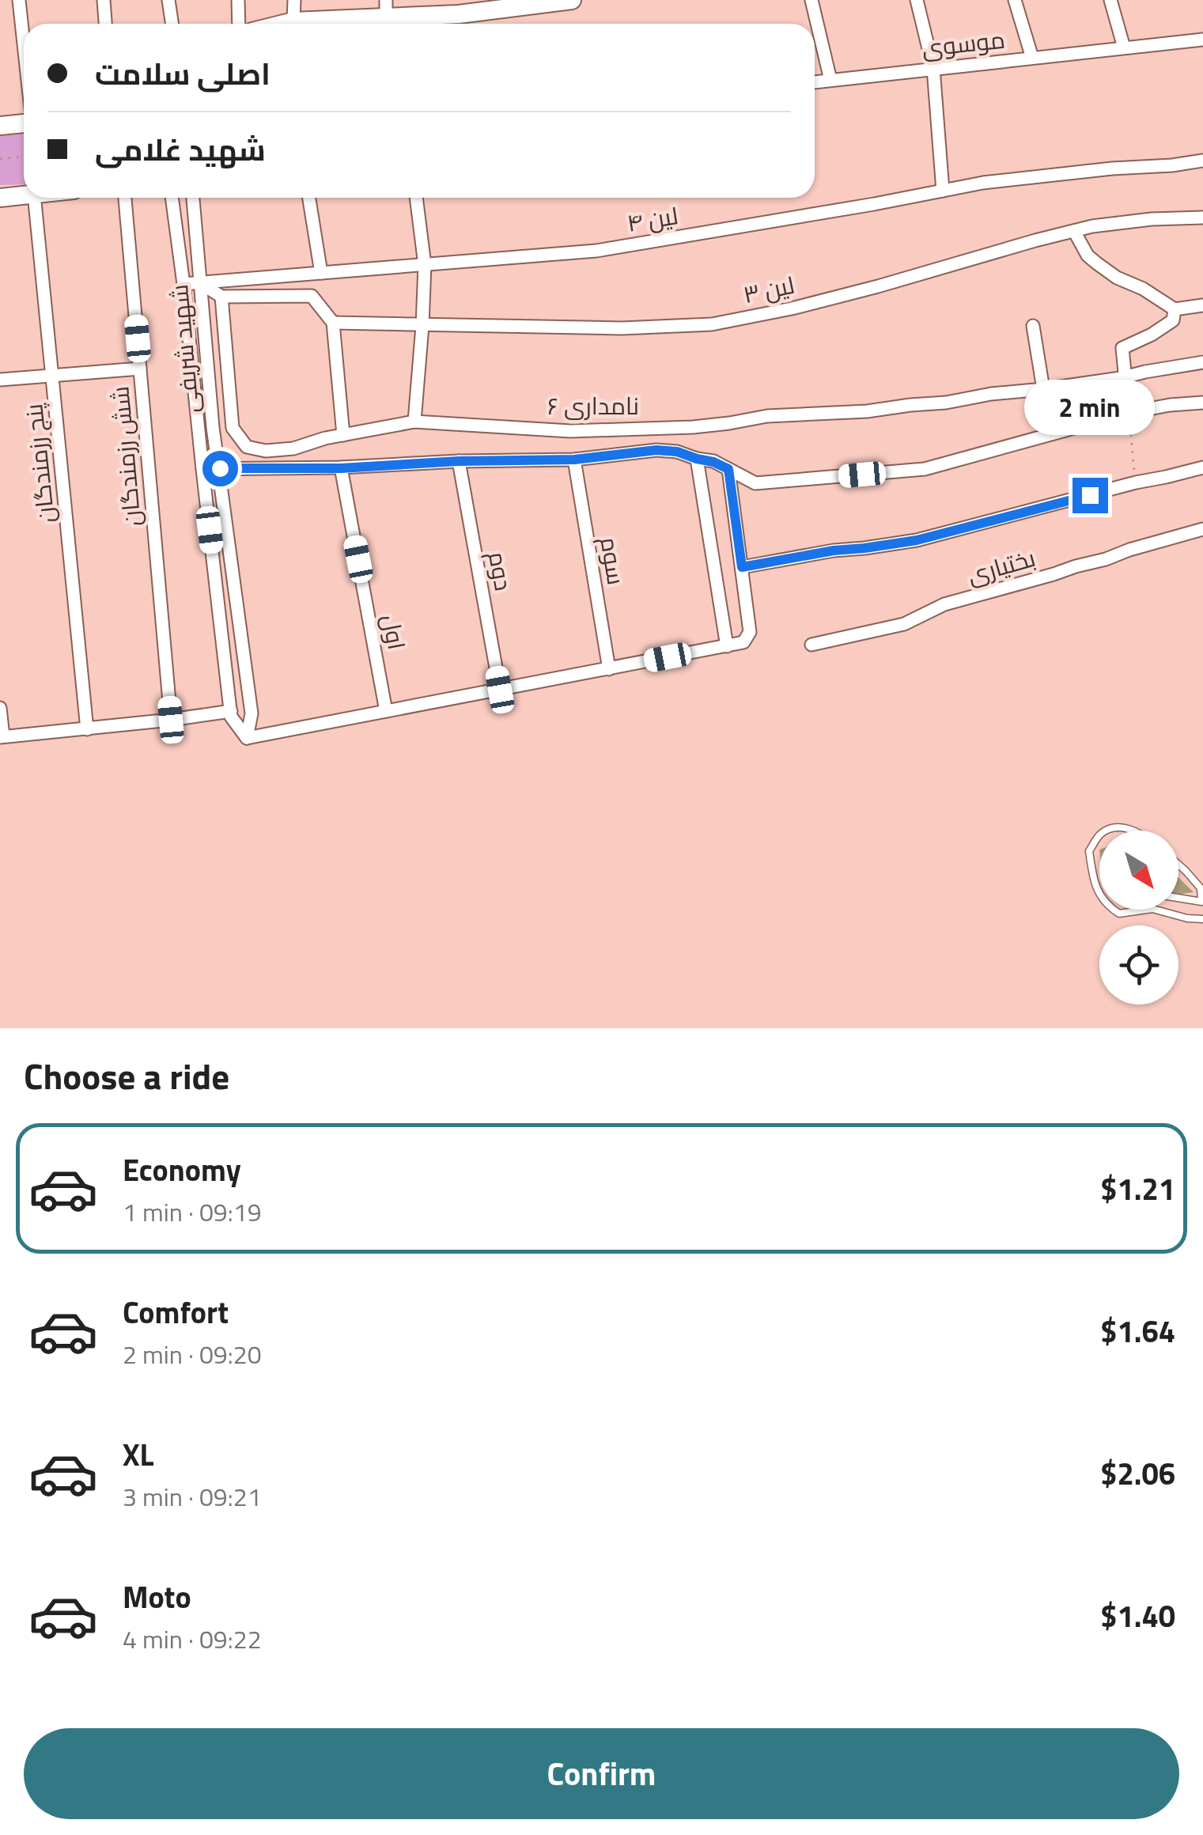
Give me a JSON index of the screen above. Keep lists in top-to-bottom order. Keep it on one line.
{"streets":{"street":["موسوی","لین ۴","لین ۳","شهید شریفی","نامداری ۶","شش رزمندگان","پنج رزمندگان","سوم","بختیاری","دوم","اول"]},"crossings":[["لین ۴","شهید شریفی"]],"north":"bottom right","page":{"banner":["اصلی سلامت","شهید غلامی"],"bubble":"2 min","heading":"Choose a ride","list":[{"name":"Economy","note":"1 min · 09:19","value":"$1.21"},{"name":"Comfort","note":"2 min · 09:20","value":"$1.64"},{"name":"XL","note":"3 min · 09:21","value":"$2.06"},{"name":"Moto","note":"4 min · 09:22","value":"$1.40"}],"buttons":"Confirm"}}
